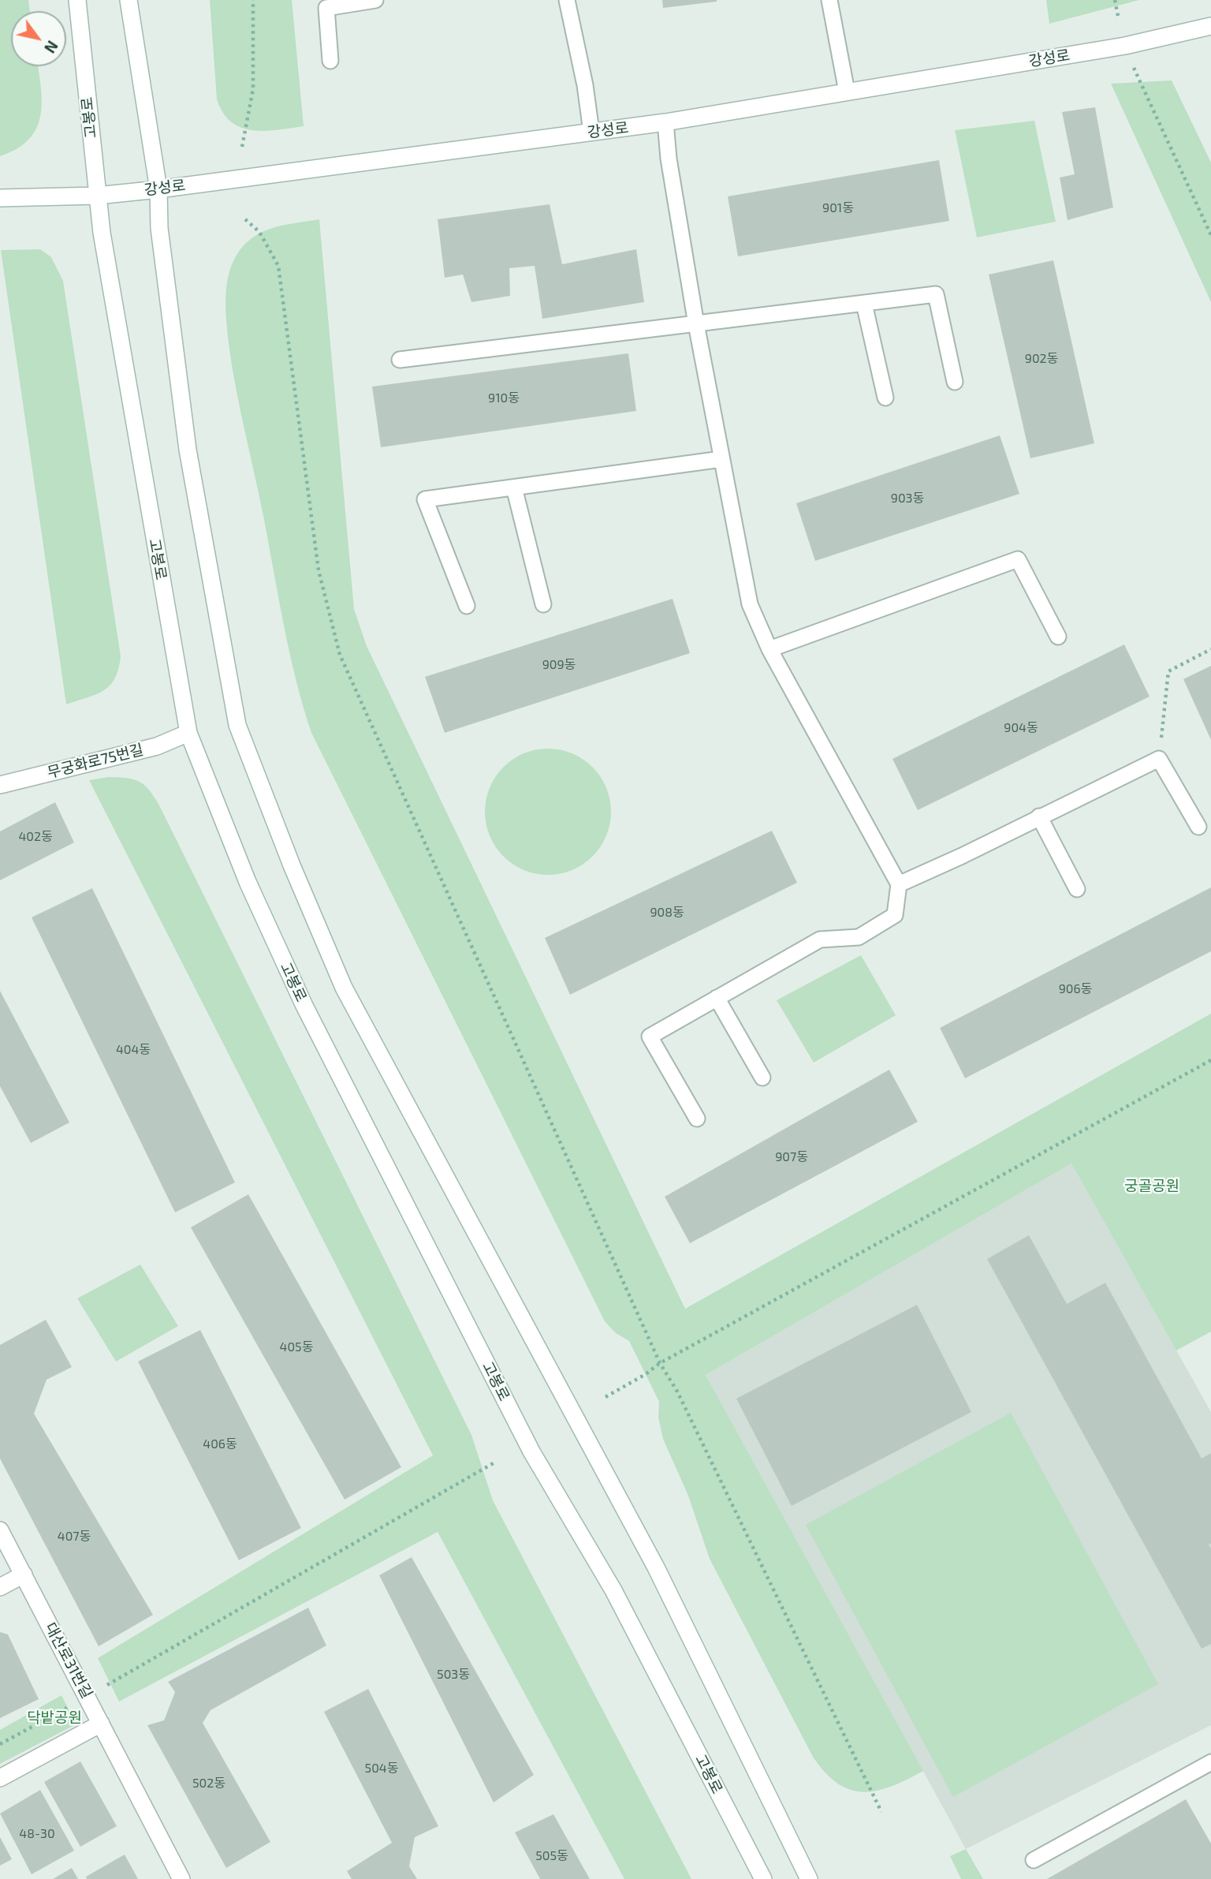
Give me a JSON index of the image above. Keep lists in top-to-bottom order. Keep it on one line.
{"streets":{"main road":["강성로","고봉로","무궁화로75번길","대산로31번길"]},"crossings":[["강성로","고봉로"],["고봉로","무궁화로75번길"]],"parks":["궁골공원","닥밭공원"],"house_numbers":["901동","902동","910동","903동","909동","904동","402동","908동","906동","404동","907동","405동","406동","407동","503동","504동","502동","48-30","505동"],"north":"bottom right"}
